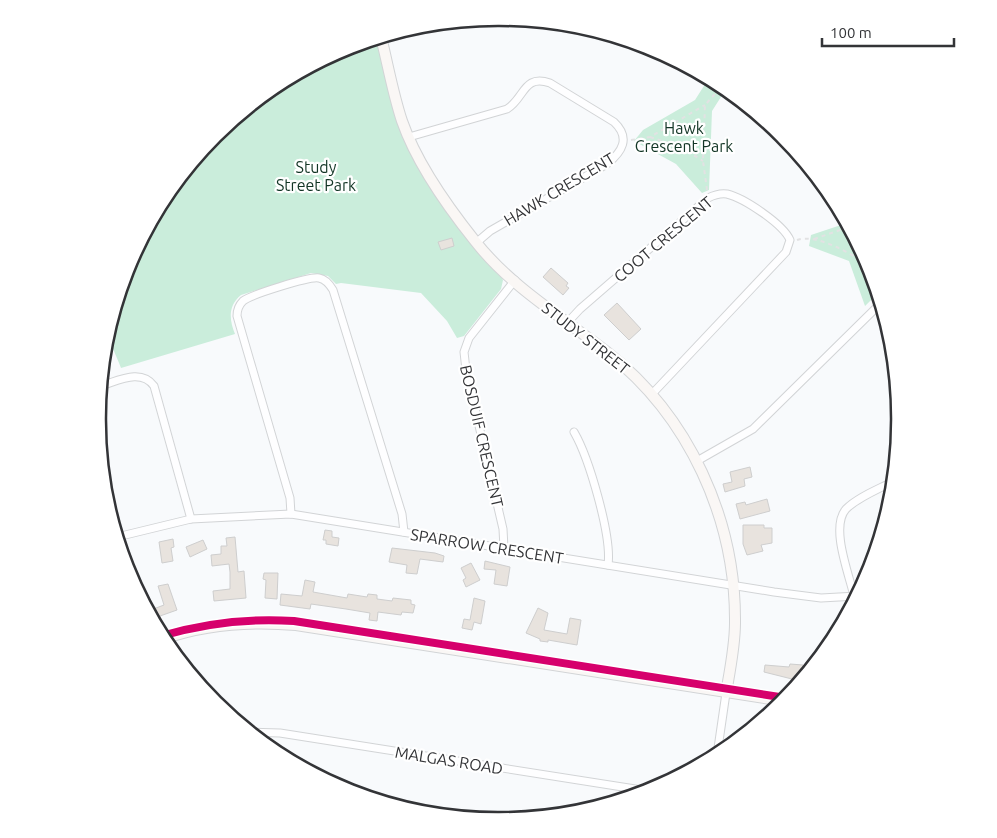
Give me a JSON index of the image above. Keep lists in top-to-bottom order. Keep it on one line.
{"streets":{"street":["HAWK CRESCENT","COOT CRESCENT","STUDY STREET","BOSDUIF CRESCENT","SPARROW CRESCENT","MALGAS ROAD"]},"crossings":[["HAWK CRESCENT","STUDY STREET"],["COOT CRESCENT","STUDY STREET"],["STUDY STREET","BOSDUIF CRESCENT"],["STUDY STREET","SPARROW CRESCENT"],["BOSDUIF CRESCENT","SPARROW CRESCENT"]],"parks":["Hawk Crescent Park","Study Street Park"],"scale_bar":"100 m"}
